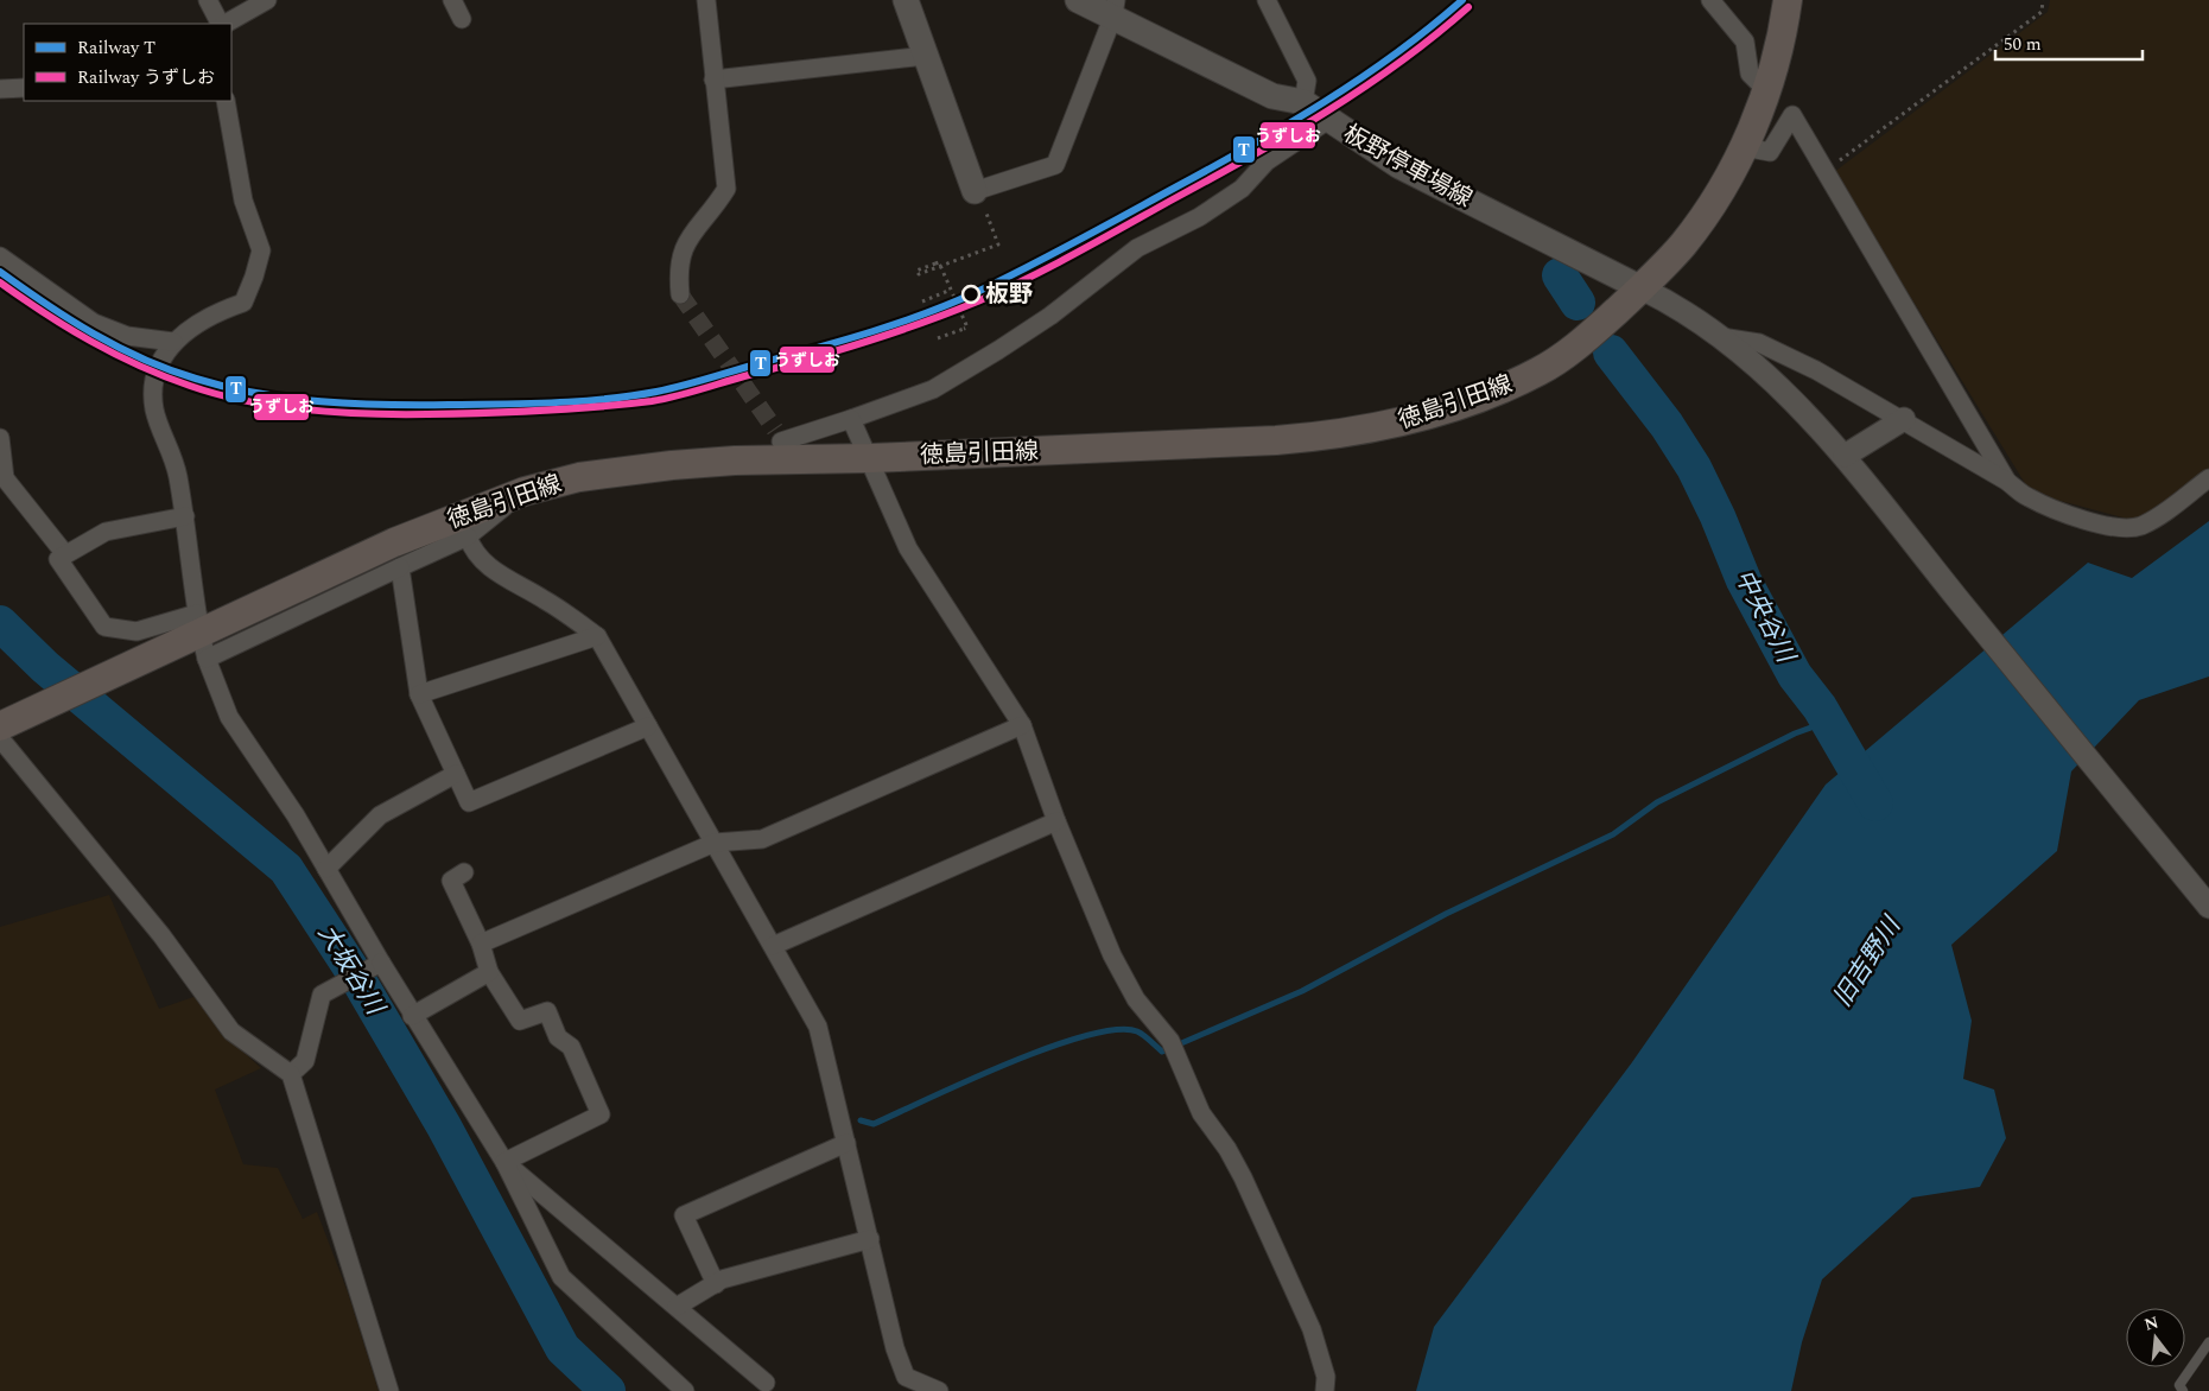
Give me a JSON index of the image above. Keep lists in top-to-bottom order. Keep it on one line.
{"streets":{"main road":["板野停車場線","徳島引田線"]},"crossings":[["板野停車場線","徳島引田線"]],"water":["中央谷川","旧吉野川","大坂谷川"],"places":["板野"],"lines":["rail line T","rail line うずしお"],"legend":["Railway T","Railway うずしお"],"scale_bar":"50 m","north":"top"}
